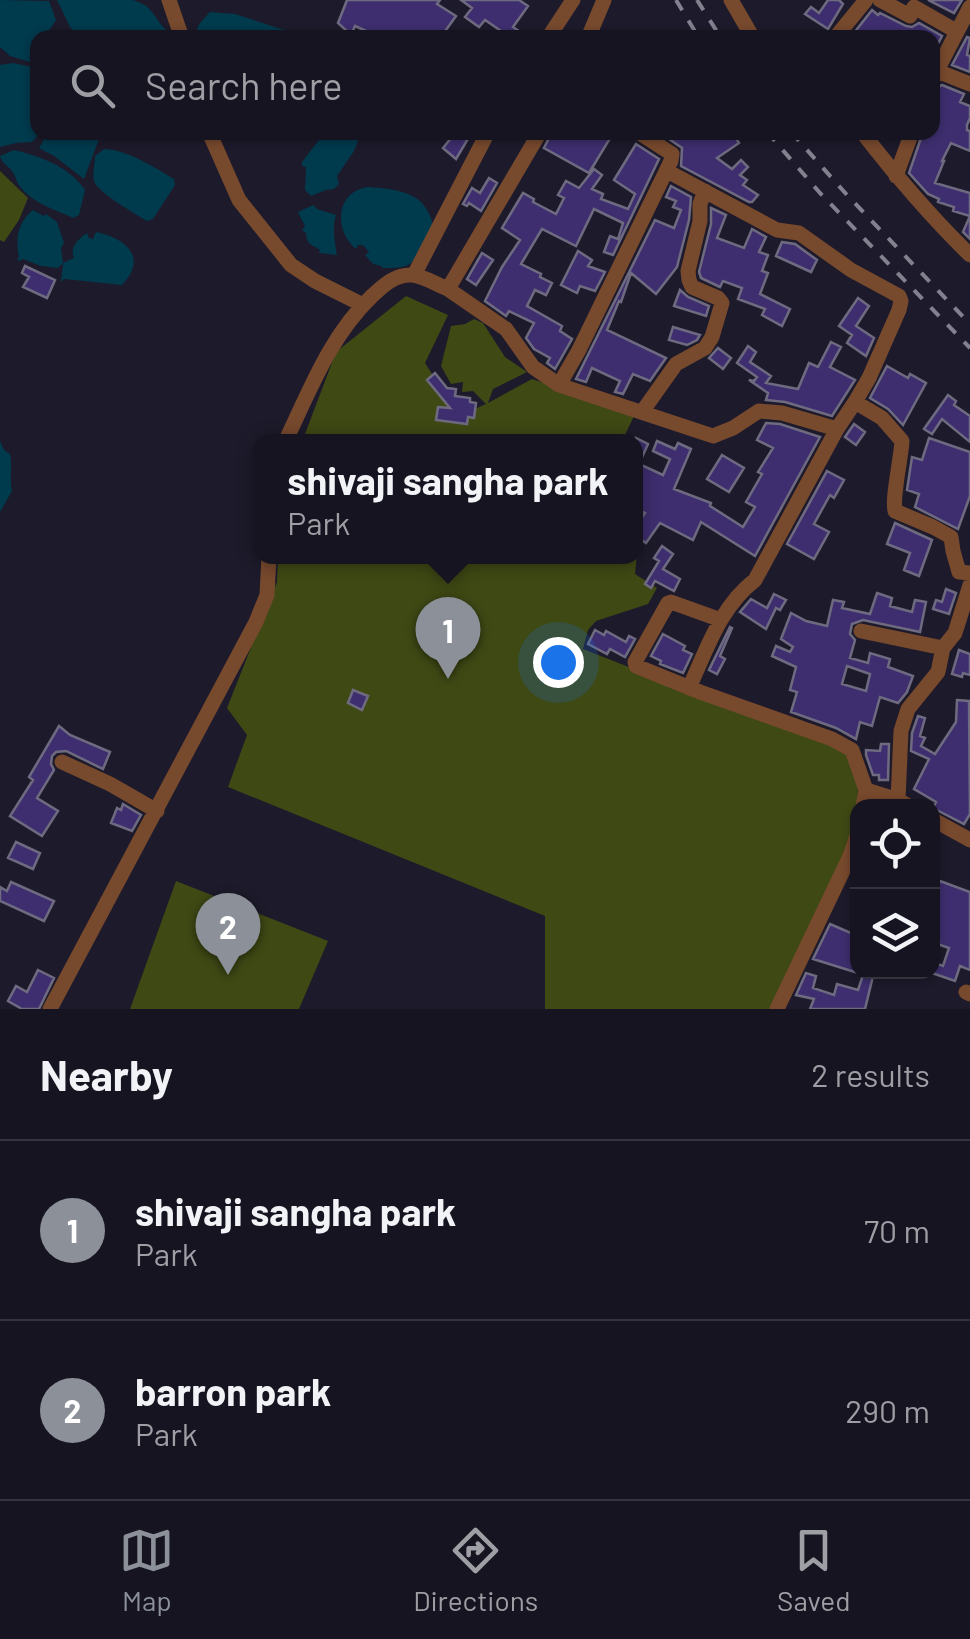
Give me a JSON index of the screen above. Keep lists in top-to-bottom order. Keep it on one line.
{"page":{"search":"Search here","popup":["shivaji sangha park","Park"],"pins":["1","2"],"heading":["Nearby","2 results"],"list":[{"mark":"1","name":"shivaji sangha park","note":"Park","value":"70 m"},{"mark":"2","name":"barron park","note":"Park","value":"290 m"}],"nav":["Map","Directions","Saved"]}}
